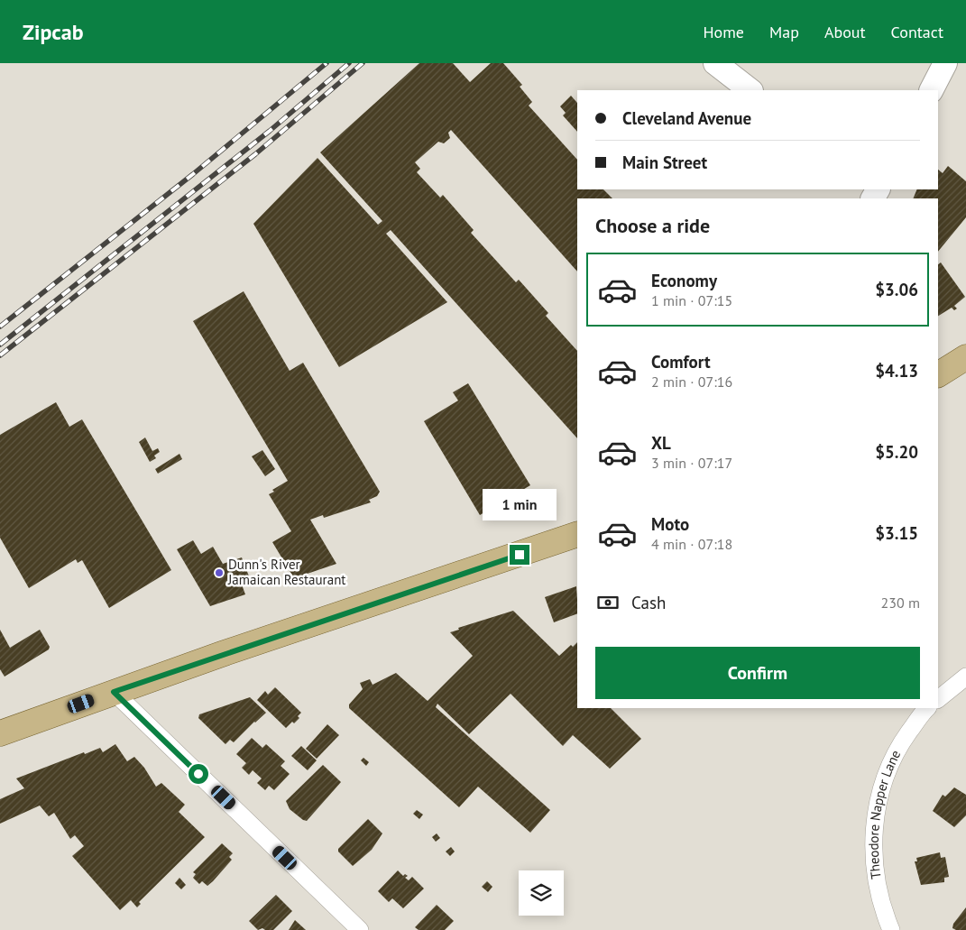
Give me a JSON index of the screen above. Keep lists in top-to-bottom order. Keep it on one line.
{"streets":{"street":["Theodore Napper Lane"]},"places":["Dunn's River Jamaican Restaurant"],"page":{"header":"Zipcab","nav":["Home","Map","About","Contact"],"banner":["Cleveland Avenue","Main Street"],"heading":"Choose a ride","list":[{"name":"Economy","note":"1 min · 07:15","value":"$3.06"},{"name":"Comfort","note":"2 min · 07:16","value":"$4.13"},{"name":"XL","note":"3 min · 07:17","value":"$5.20"},{"name":"Moto","note":"4 min · 07:18","value":"$3.15"}],"bubble":"1 min","pay":["Cash","230 m"],"buttons":"Confirm"}}
